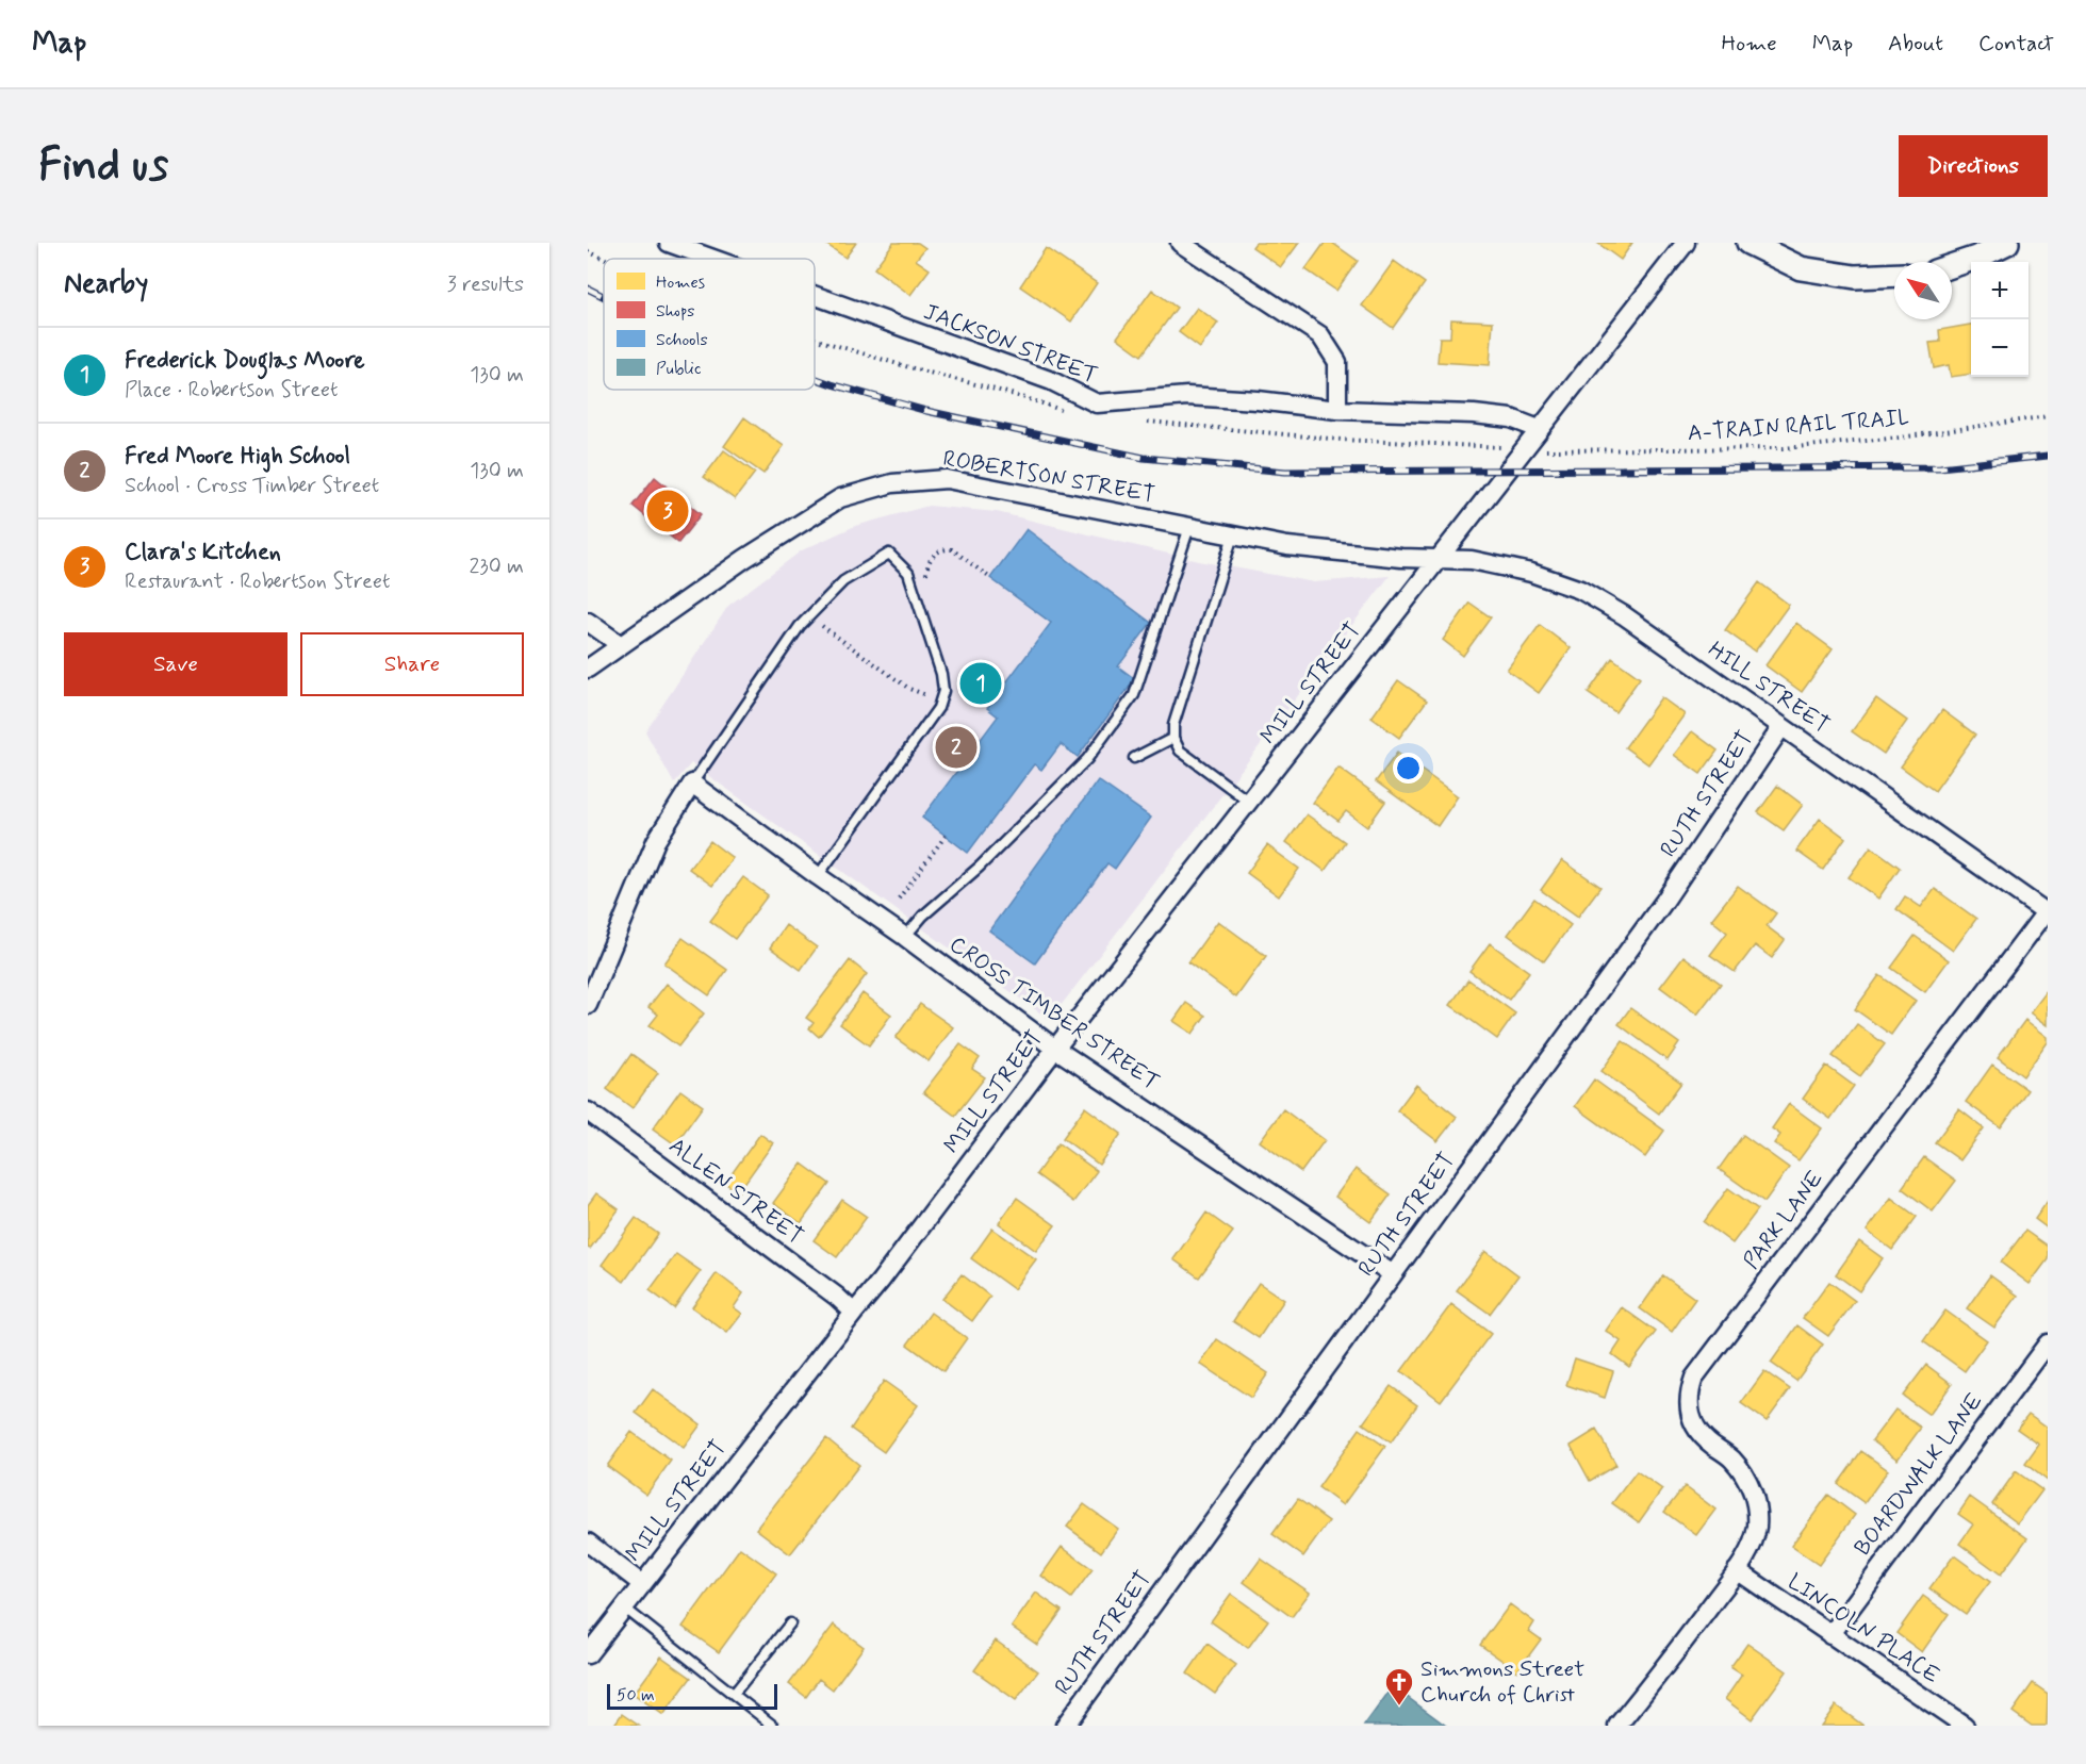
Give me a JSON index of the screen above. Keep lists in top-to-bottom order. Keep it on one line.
{"streets":{"street":["JACKSON STREET","ROBERTSON STREET","MILL STREET","HILL STREET","RUTH STREET","CROSS TIMBER STREET","ALLEN STREET","PARK LANE","BOARDWALK LANE","LINCOLN PLACE"],"path":["A-TRAIN RAIL TRAIL"]},"crossings":[["JACKSON STREET","MILL STREET"],["ROBERTSON STREET","MILL STREET"],["ROBERTSON STREET","HILL STREET"],["MILL STREET","HILL STREET"],["MILL STREET","CROSS TIMBER STREET"],["MILL STREET","ALLEN STREET"],["HILL STREET","RUTH STREET"],["HILL STREET","PARK LANE"],["RUTH STREET","CROSS TIMBER STREET"],["PARK LANE","LINCOLN PLACE"],["BOARDWALK LANE","LINCOLN PLACE"]],"places":{"church":["Simmons Street Church of Christ"]},"legend":["Homes","Shops","Schools","Public"],"scale_bar":"50 m","north":"top left","page":{"header":"Map","nav":["Home","Map","About","Contact"],"buttons":["Directions",["Save","Share"]],"title":"Find us","heading":["Nearby","3 results"],"map_buttons":["+","−"],"list":[{"mark":"1","name":"Frederick Douglas Moore","note":"Place · Robertson Street","value":"130 m"},{"mark":"2","name":"Fred Moore High School","note":"School · Cross Timber Street","value":"130 m"},{"mark":"3","name":"Clara's Kitchen","note":"Restaurant · Robertson Street","value":"230 m"}],"pins":["3","1","2"],"scale":"50 m"}}
